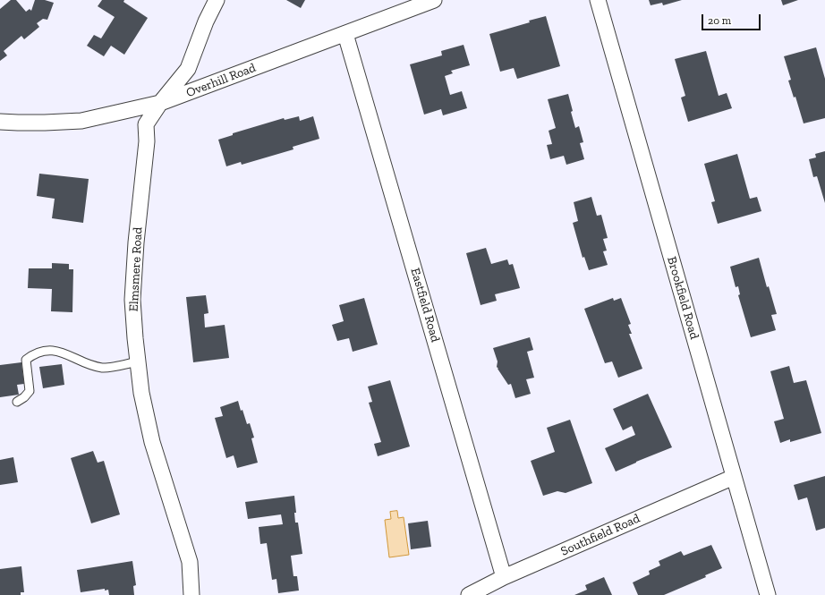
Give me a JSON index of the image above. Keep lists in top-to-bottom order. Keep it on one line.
{"streets":{"street":["Overhill Road","Elmsmere Road","Brookfield Road","Eastfield Road","Southfield Road"]},"crossings":[["Overhill Road","Elmsmere Road"],["Overhill Road","Eastfield Road"],["Brookfield Road","Southfield Road"],["Eastfield Road","Southfield Road"]],"scale_bar":"20 m"}
